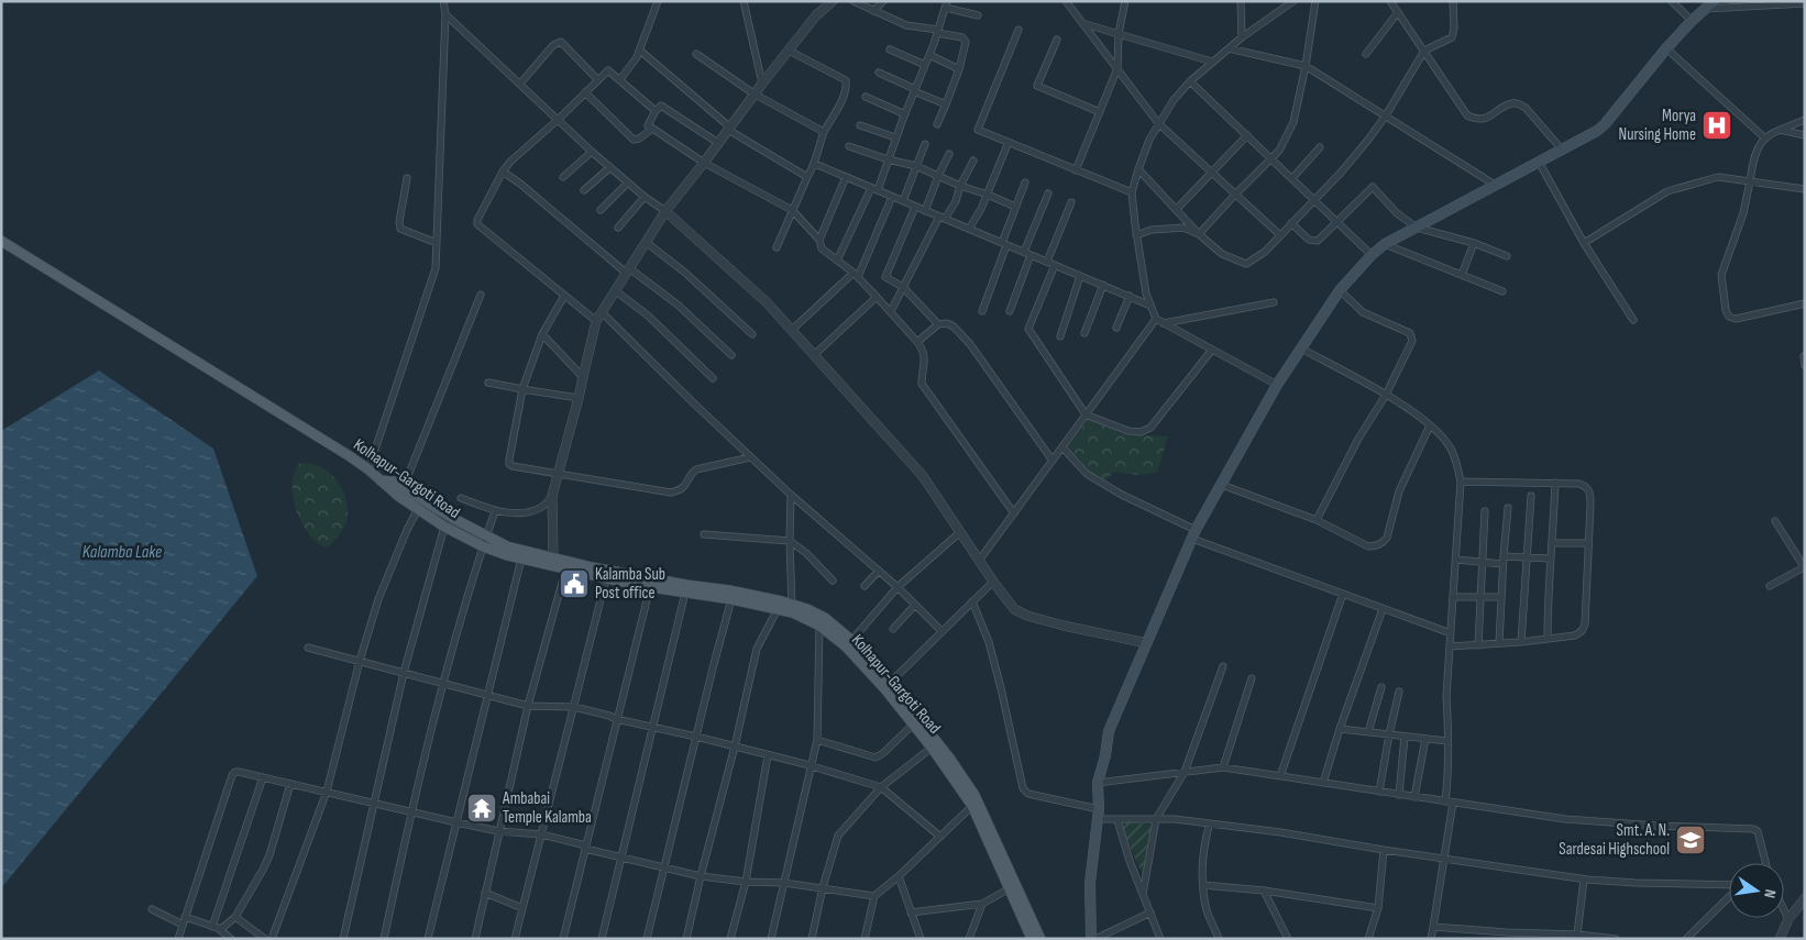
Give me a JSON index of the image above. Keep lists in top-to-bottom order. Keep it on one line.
{"streets":{"main road":["Kolhapur-Gargoti Road"]},"water":["Kalamba Lake"],"places":{"hospital":["Morya Nursing Home"],"public building":["Kalamba Sub Post office"],"temple":["Ambabai Temple Kalamba"],"school or university":["Smt. A. N. Sardesai Highschool"]},"north":"right"}
